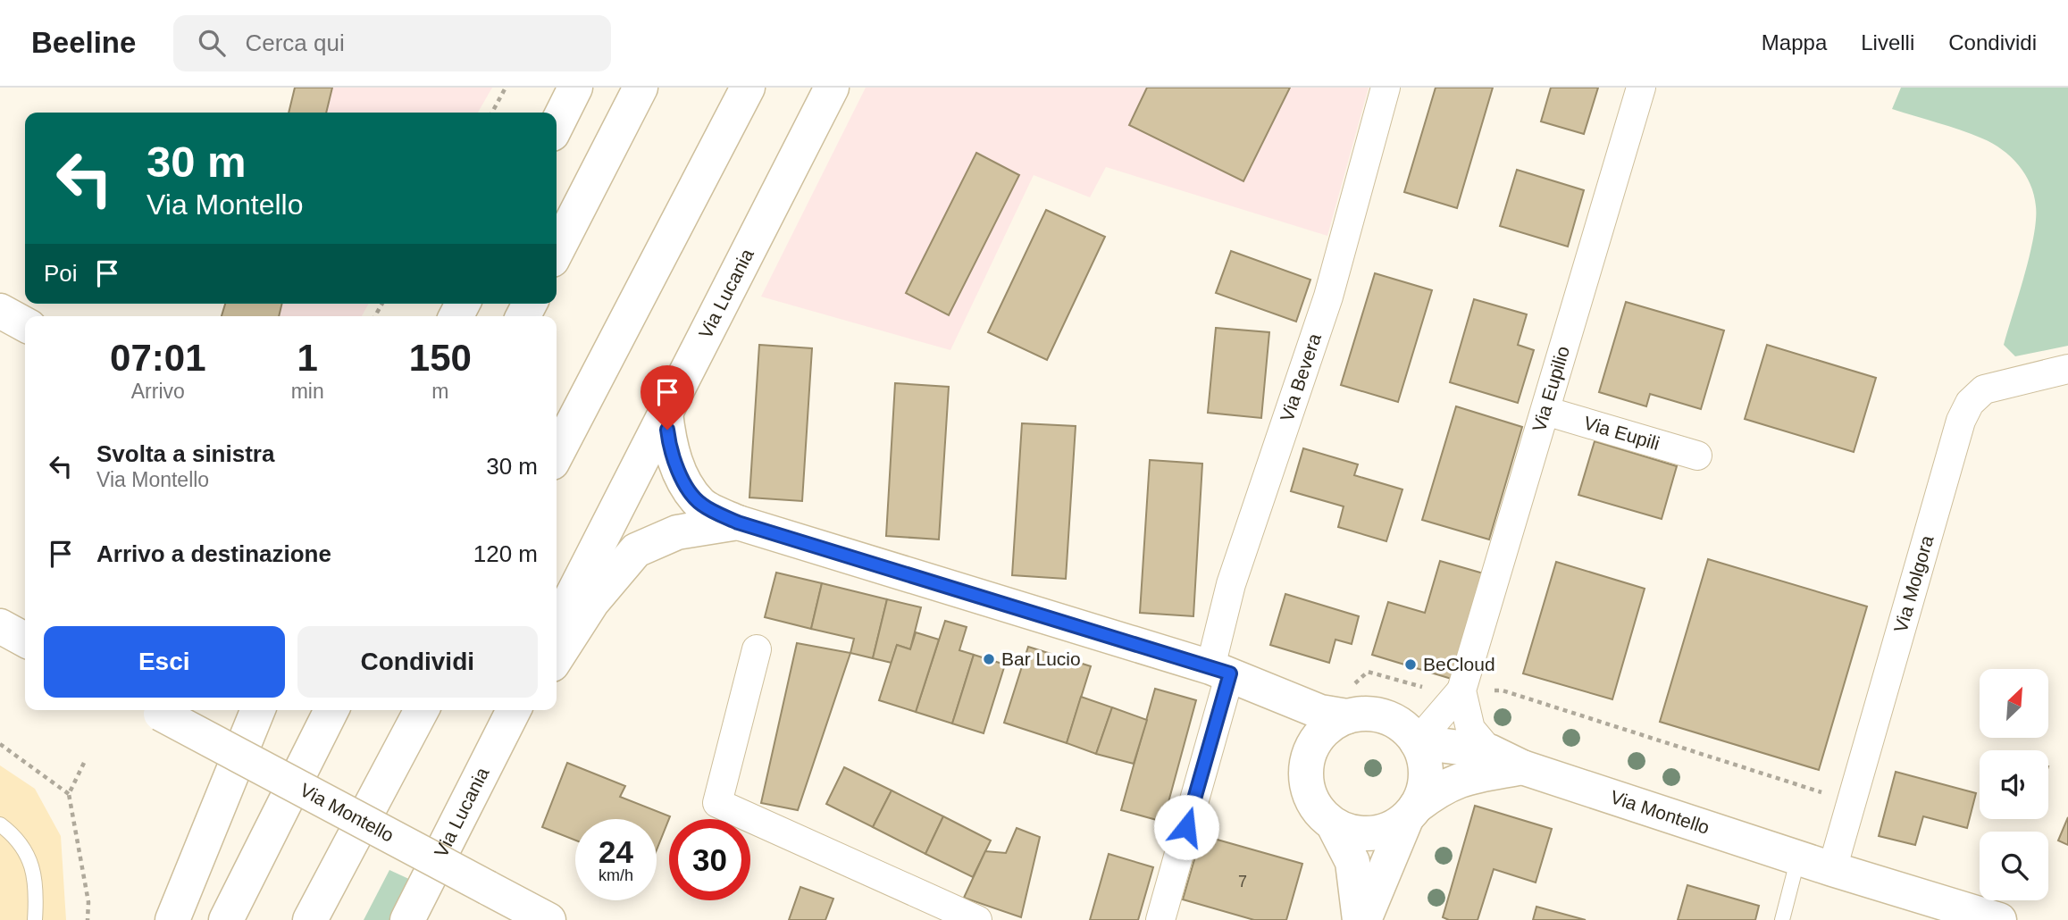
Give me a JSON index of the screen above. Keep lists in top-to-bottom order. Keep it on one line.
{"streets":{"main road":["Via Lucania","Via Montello"],"street":["Via Bevera","Via Eupilio","Via Eupili","Via Molgora"]},"crossings":[["Via Eupilio","Via Eupili"],["Via Eupilio","Via Montello"],["Via Molgora","Via Montello"]],"places":["Bar Lucio","BeCloud"],"house_numbers":["7"],"north":"top right","page":{"header":"Beeline","search":"Cerca qui","nav":["Mappa","Livelli","Condividi"],"turn":["30 m","Via Montello"],"then":"Poi","eta":["07:01","Arrivo","1","min","150","m"],"list":[{"name":"Svolta a sinistra","note":"Via Montello","value":"30 m"},{"name":"Arrivo a destinazione","value":"120 m"}],"buttons":["Esci","Condividi"],"speed":"24 km/h","limit":"30"}}
